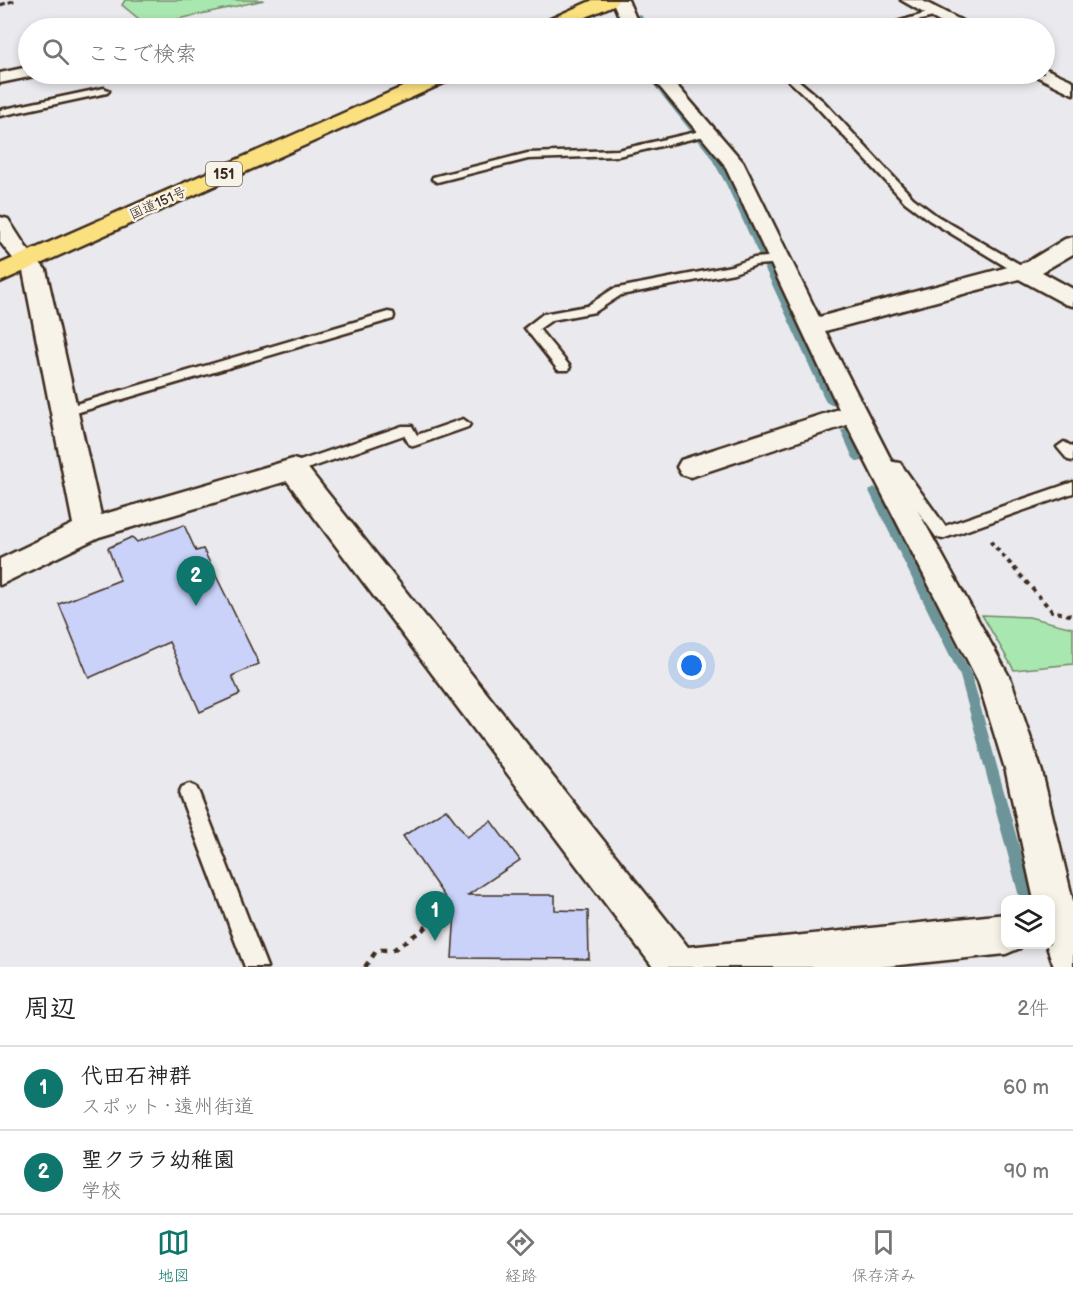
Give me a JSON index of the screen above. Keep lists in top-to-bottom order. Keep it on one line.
{"streets":{"highway":["151","国道151号"]},"page":{"search":"ここで検索","pins":["2","1"],"heading":["周辺","2件"],"list":[{"mark":"1","name":"代田石神群","note":"スポット · 遠州街道","value":"60 m"},{"mark":"2","name":"聖クララ幼稚園","note":"学校","value":"90 m"}],"nav":["地図","経路","保存済み"]}}
